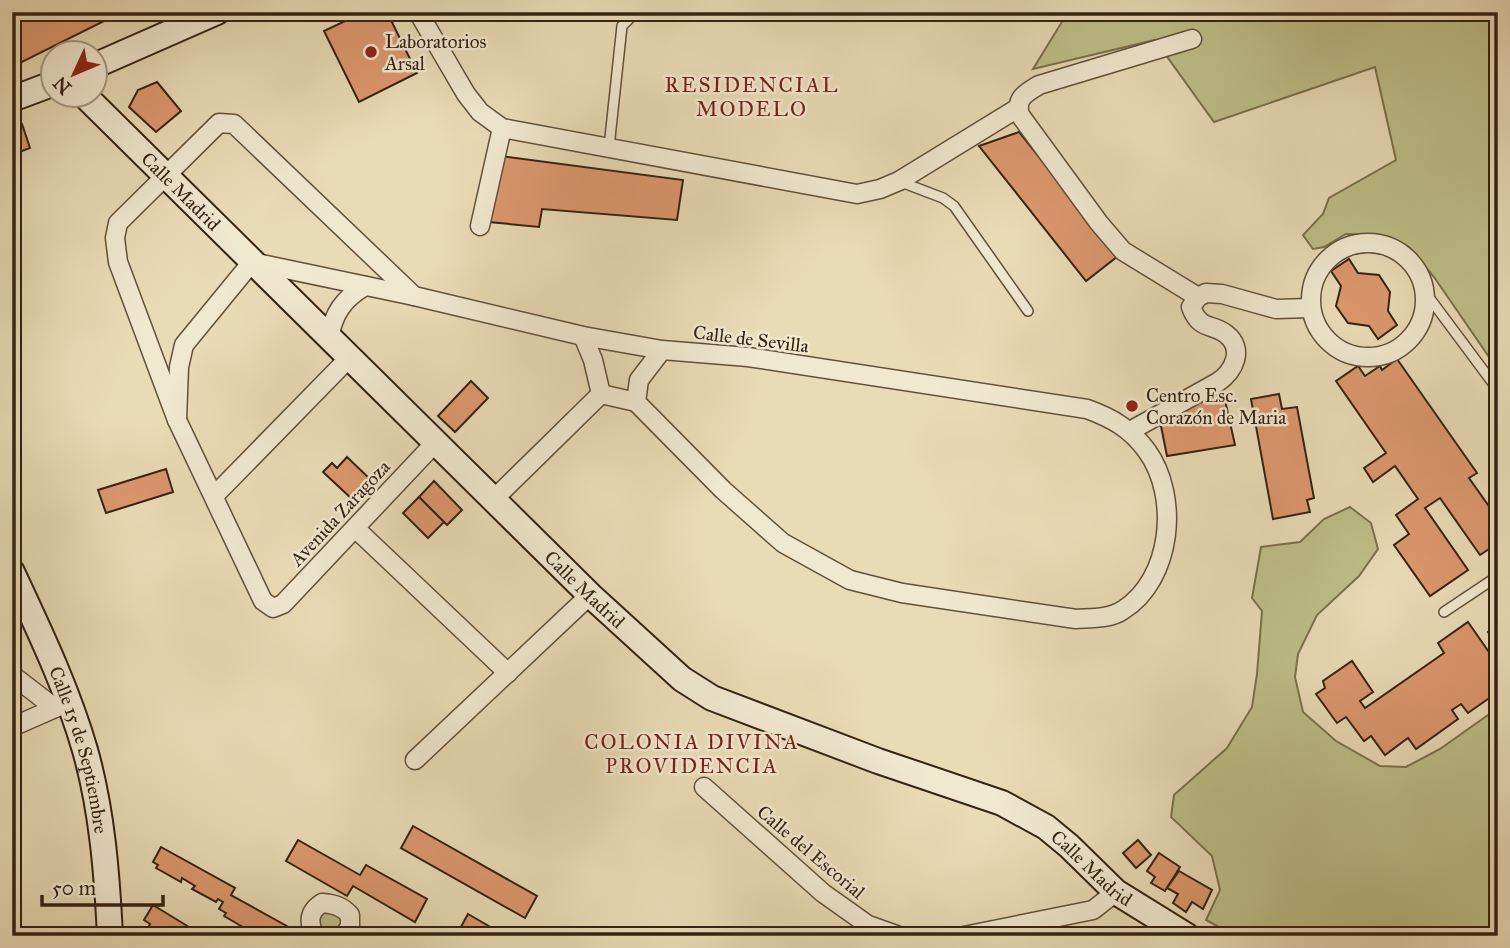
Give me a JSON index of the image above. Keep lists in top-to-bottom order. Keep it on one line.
{"streets":{"street":["Calle Madrid","Calle de Sevilla","Avenida Zaragoza","Calle 15 de Septiembre","Calle del Escorial"]},"crossings":[["Calle Madrid","Calle de Sevilla"],["Calle Madrid","Avenida Zaragoza"]],"districts":["RESIDENCIAL MODELO","COLONIA DIVINA PROVIDENCIA"],"places":["Laboratorios Arsal","Centro Esc. Corazón de Maria"],"scale_bar":"50 m","north":"bottom left"}
